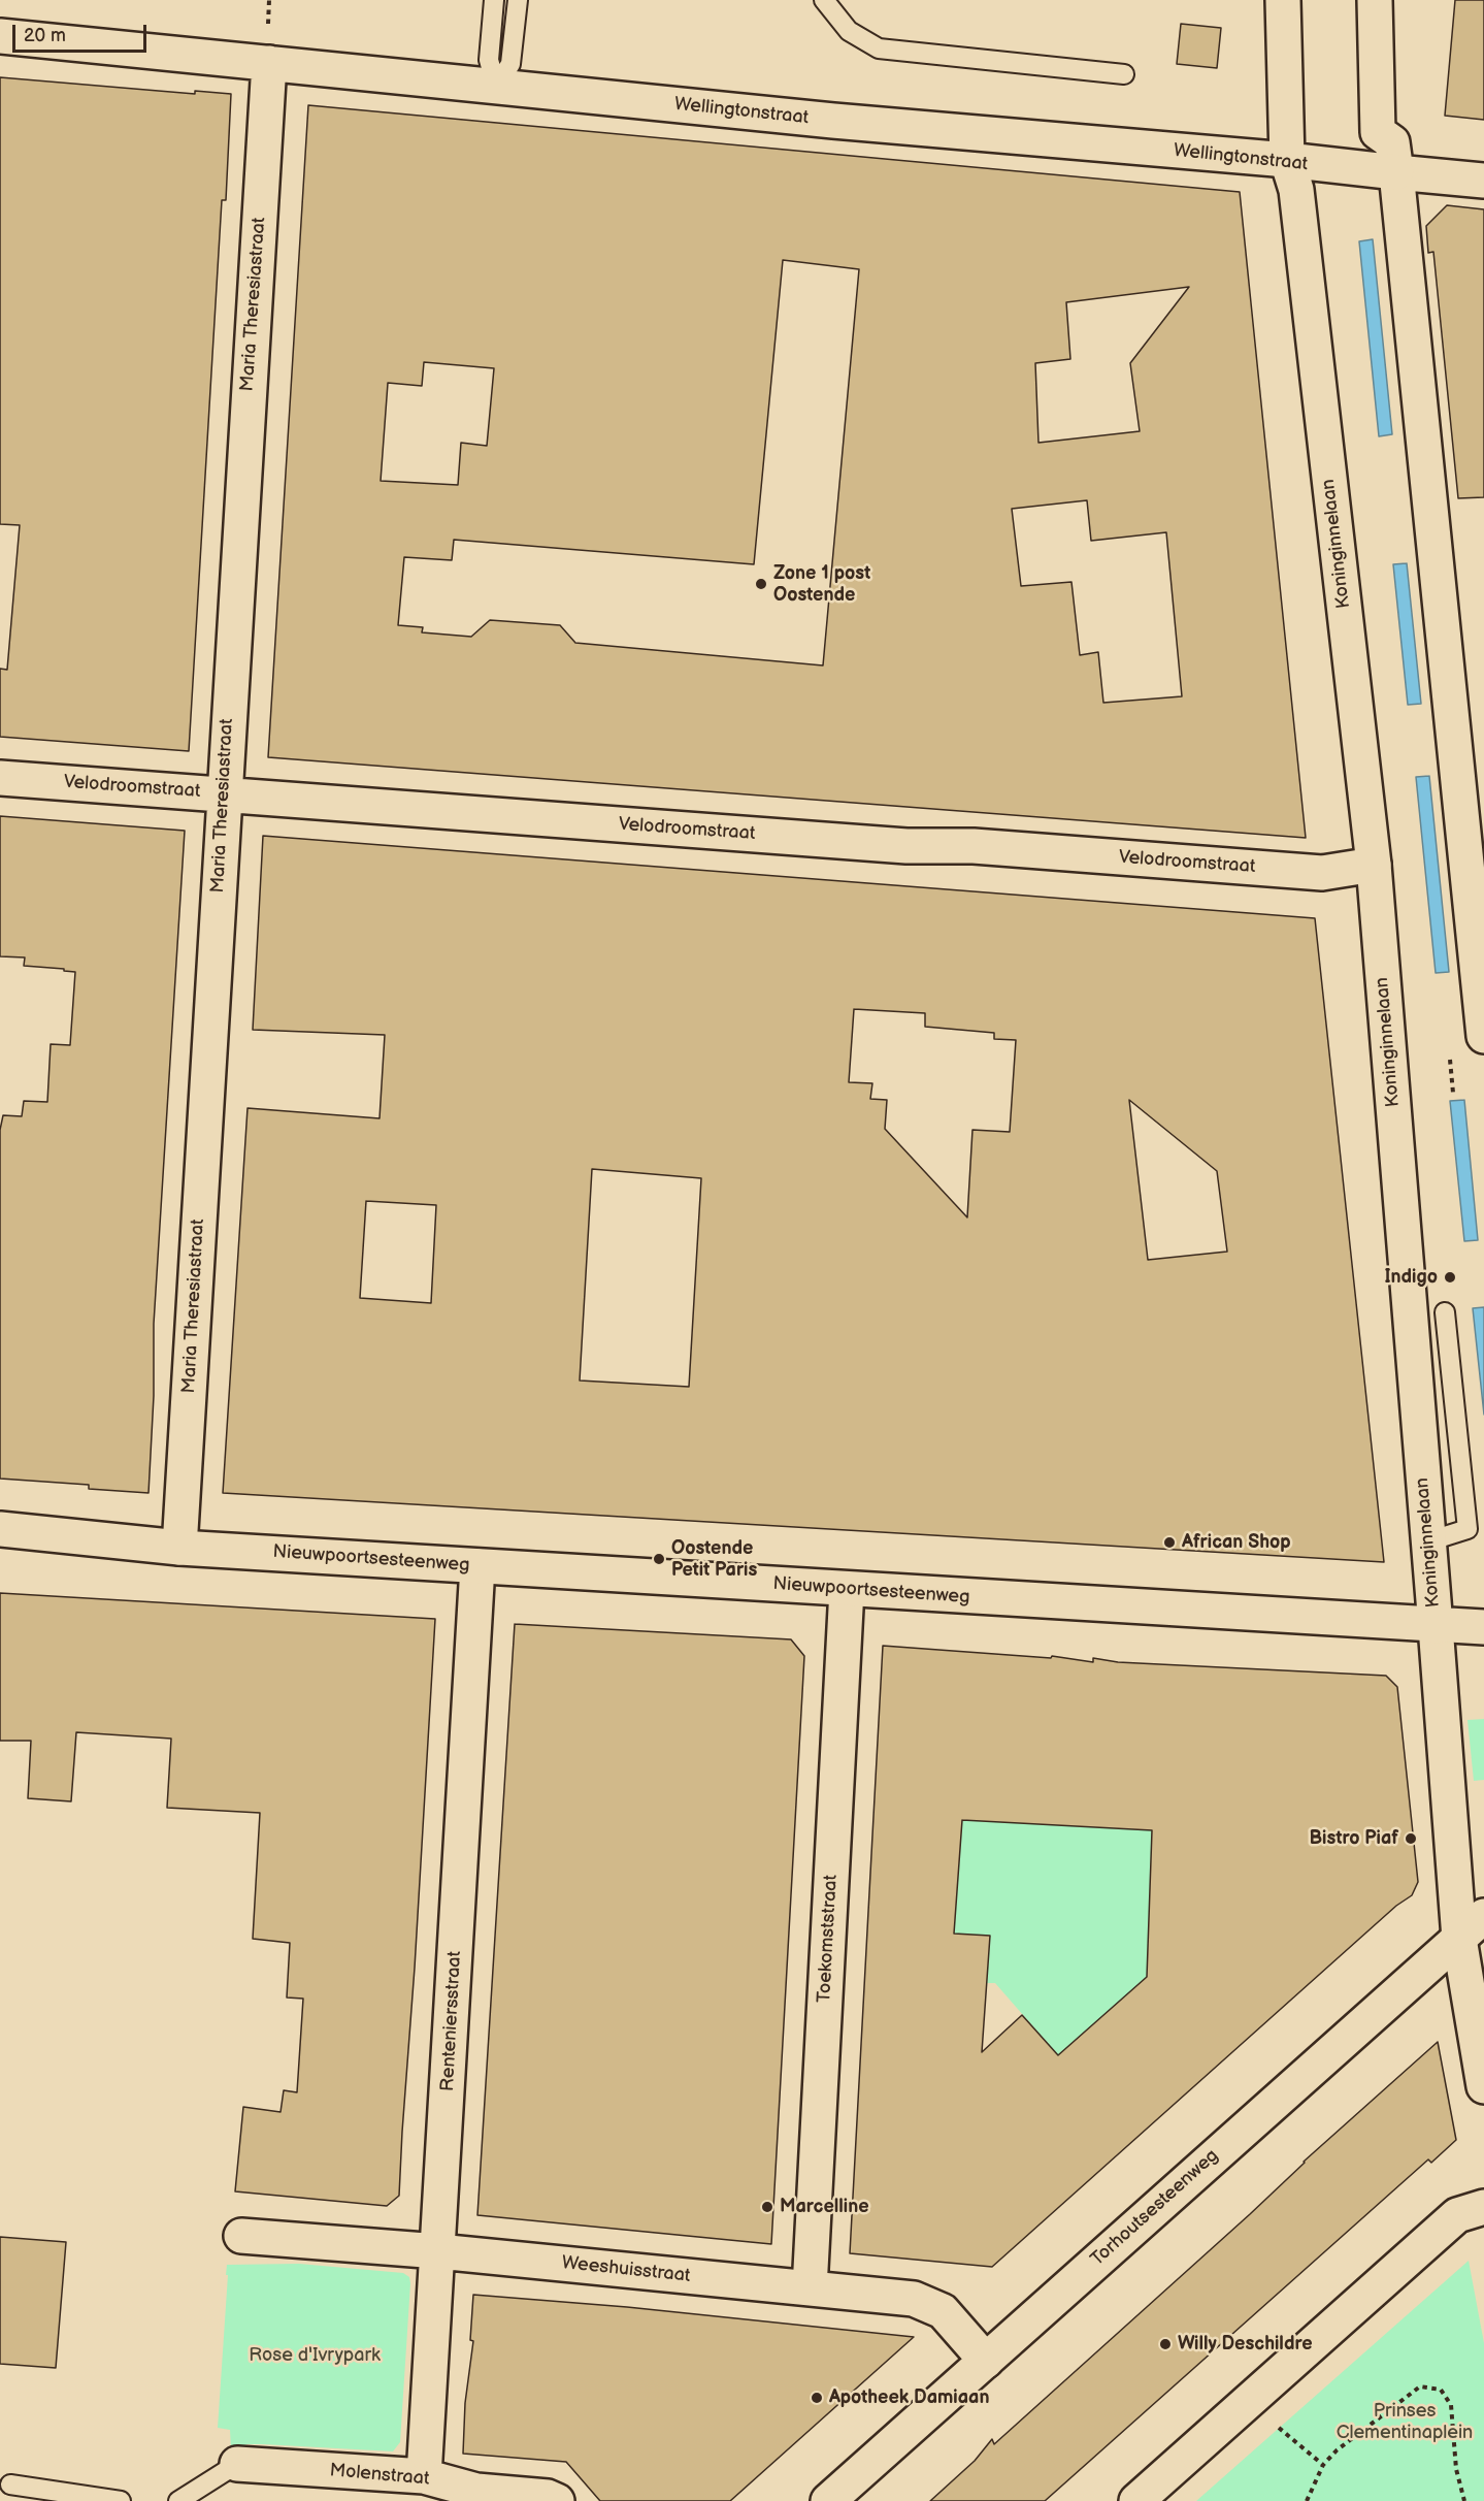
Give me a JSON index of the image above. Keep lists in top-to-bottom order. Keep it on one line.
{"streets":{"street":["Wellingtonstraat","Maria Theresiastraat","Koninginnelaan","Velodroomstraat","Nieuwpoortsesteenweg","Toekomststraat","Renteniersstraat","Torhoutsesteenweg","Weeshuisstraat","Molenstraat"]},"crossings":[["Wellingtonstraat","Maria Theresiastraat"],["Wellingtonstraat","Koninginnelaan"],["Maria Theresiastraat","Velodroomstraat"],["Maria Theresiastraat","Nieuwpoortsesteenweg"],["Koninginnelaan","Velodroomstraat"],["Koninginnelaan","Nieuwpoortsesteenweg"],["Koninginnelaan","Torhoutsesteenweg"],["Nieuwpoortsesteenweg","Toekomststraat"],["Nieuwpoortsesteenweg","Renteniersstraat"],["Toekomststraat","Weeshuisstraat"],["Renteniersstraat","Weeshuisstraat"],["Renteniersstraat","Molenstraat"],["Torhoutsesteenweg","Weeshuisstraat"]],"parks":["Rose d'Ivrypark","Prinses Clementinaplein"],"places":["Zone 1 post Oostende","Indigo","African Shop","Oostende Petit Paris","Bistro Piaf","Marcelline","Willy Deschildre","Apotheek Damiaan"],"scale_bar":"20 m"}
